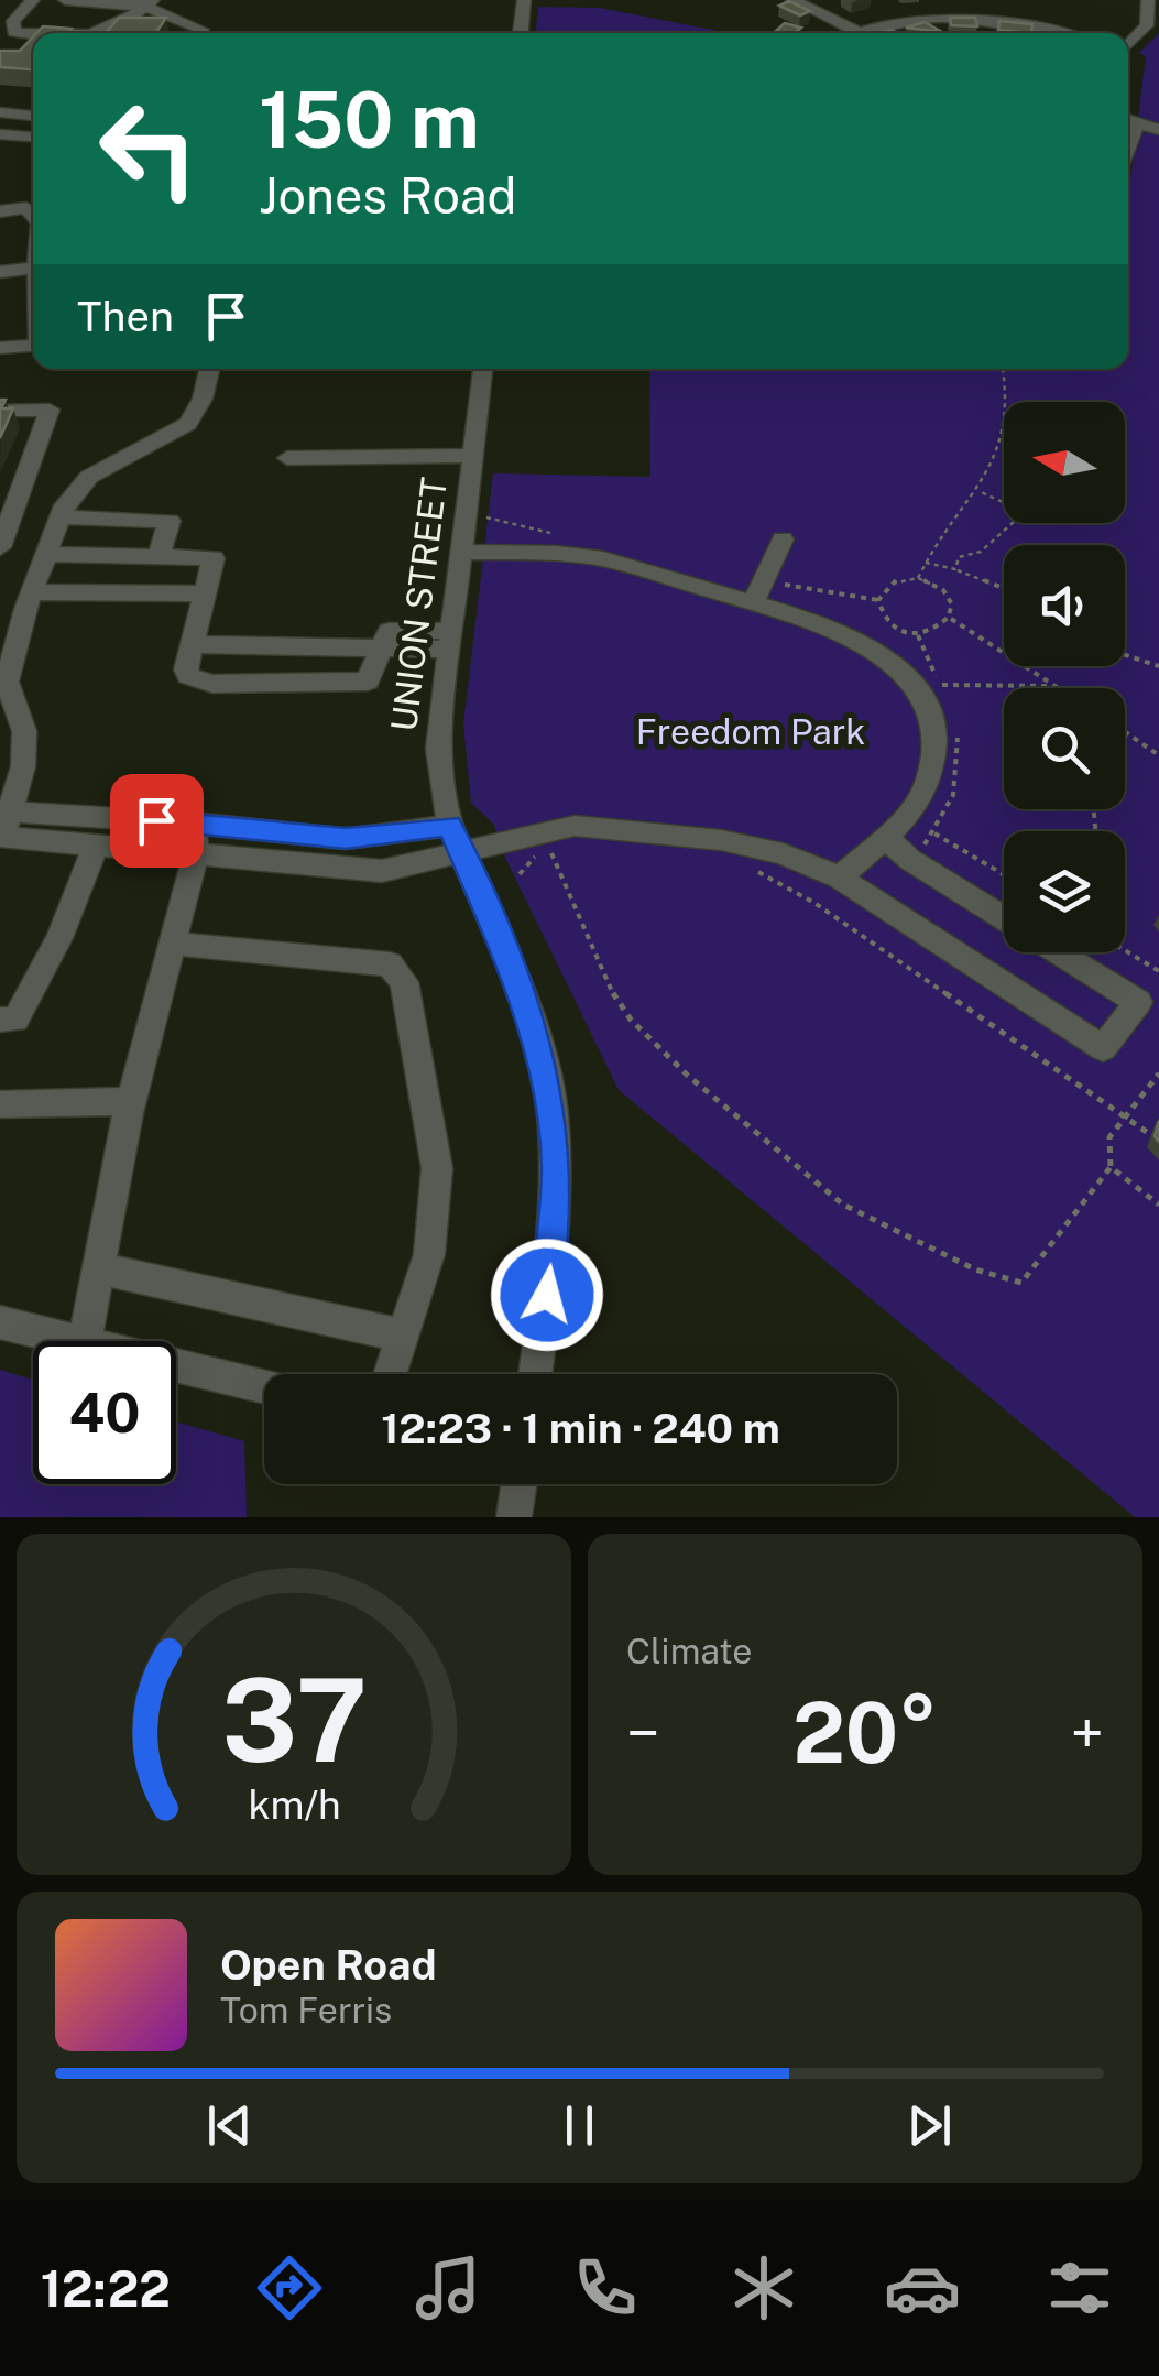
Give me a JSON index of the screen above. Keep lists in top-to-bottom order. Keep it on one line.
{"streets":{"street":["UNION STREET"]},"parks":["Freedom Park"],"north":"left","page":{"turn":["150 m","Jones Road"],"then":"Then","limit":"40","trip":"12:23 · 1 min · 240 m","tile":"Climate","heat":["−","20°","+"],"song":["Open Road","Tom Ferris"],"tabs":"12:22","gauge":["37","km/h"]}}
